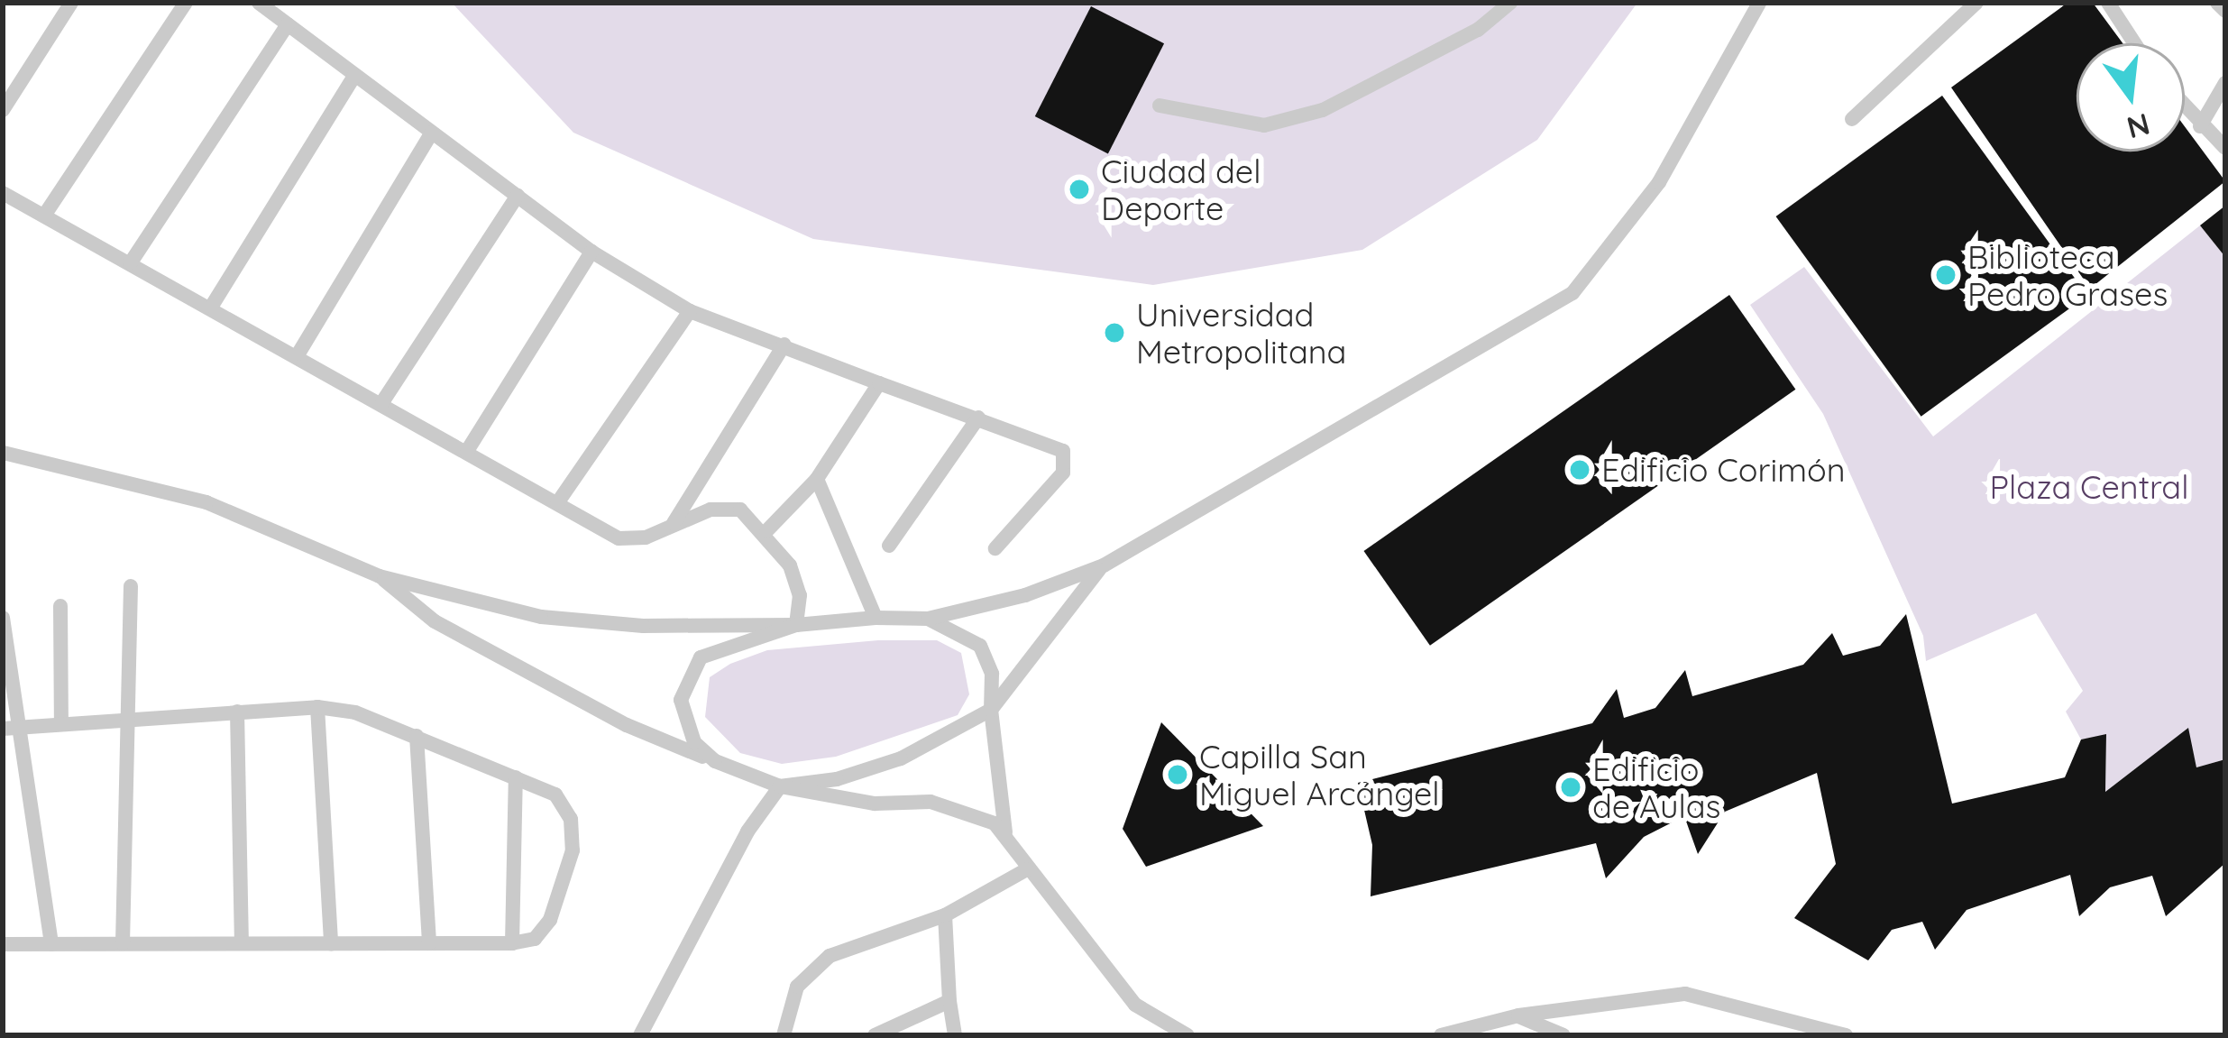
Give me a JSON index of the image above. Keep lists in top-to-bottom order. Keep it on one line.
{"parks":["Plaza Central"],"places":["Ciudad del Deporte","Biblioteca Pedro Grases","Universidad Metropolitana","Edificio Corimón","Capilla San Miguel Arcángel","Edificio de Aulas"],"north":"bottom"}
